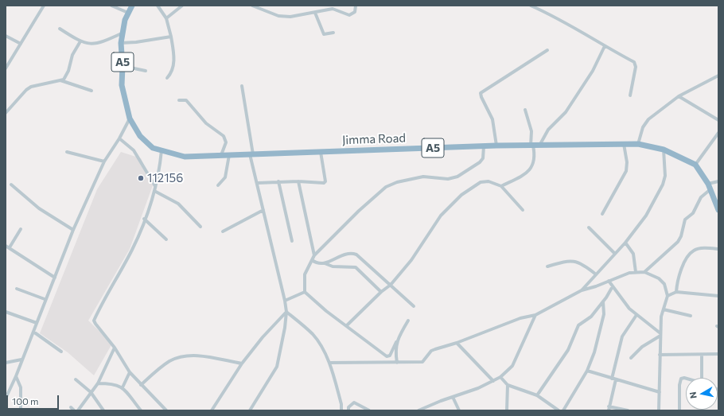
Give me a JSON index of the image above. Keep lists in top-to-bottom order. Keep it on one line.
{"streets":{"highway":["A5","Jimma Road"]},"places":["112156"],"scale_bar":"100 m","north":"left"}
